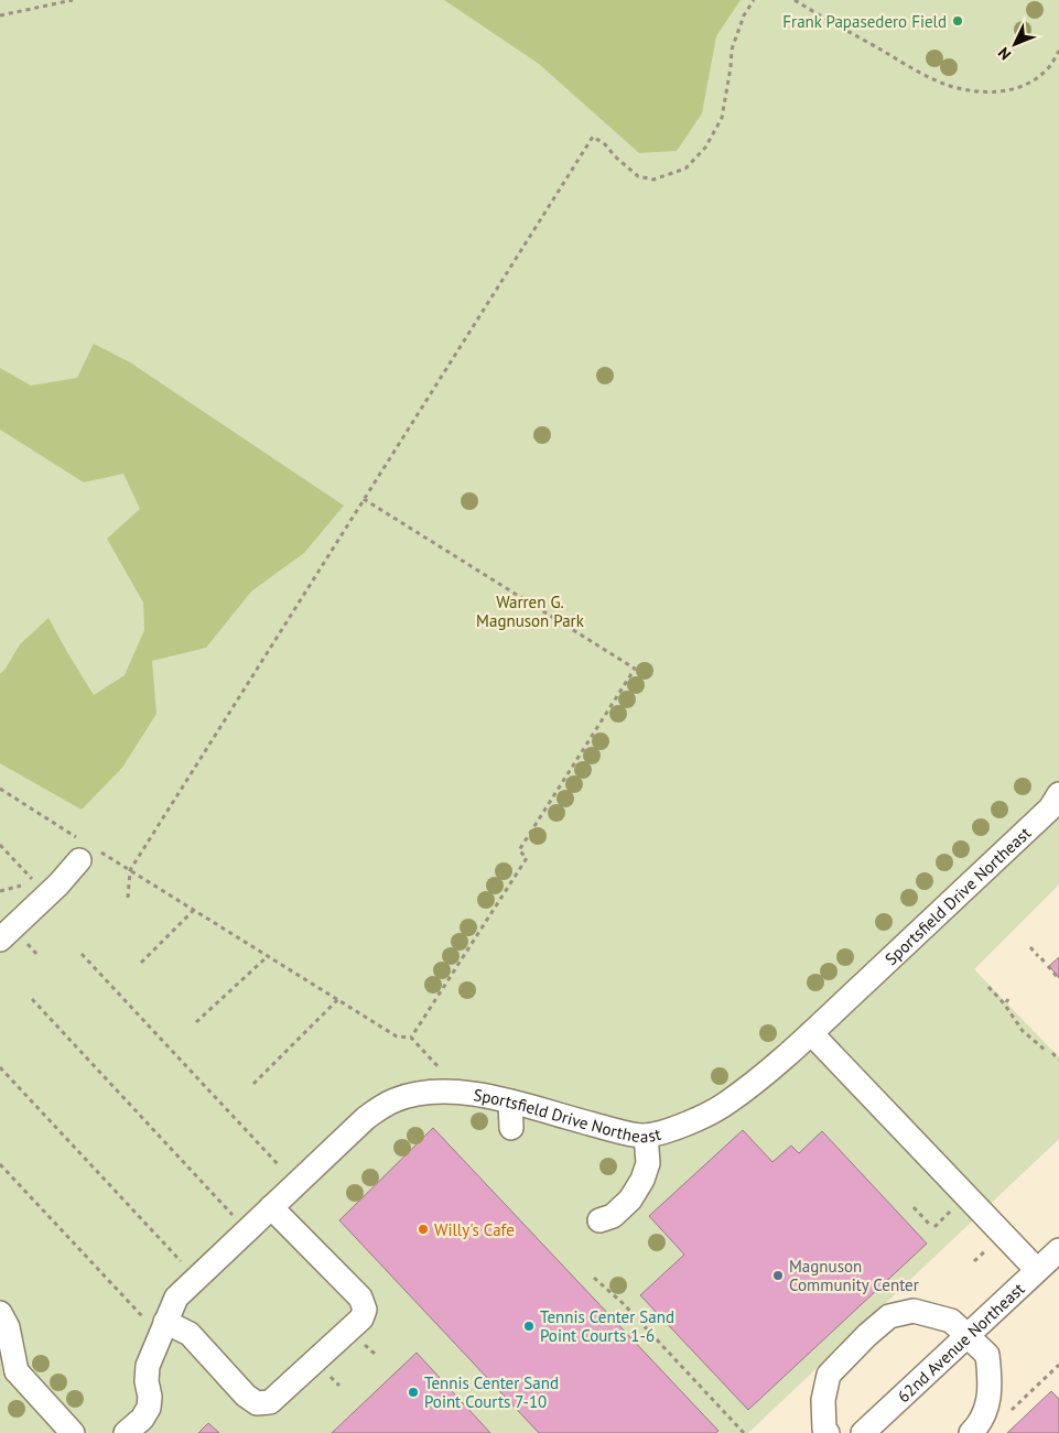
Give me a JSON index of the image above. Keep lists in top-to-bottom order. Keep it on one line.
{"streets":{"street":["Sportsfield Drive Northeast","62nd Avenue Northeast"]},"parks":["Warren G. Magnuson Park"],"places":["Frank Papasedero Field","Willy's Cafe","Magnuson Community Center","Tennis Center Sand Point Courts 1-6","Tennis Center Sand Point Courts 7-10"],"north":"bottom left"}
